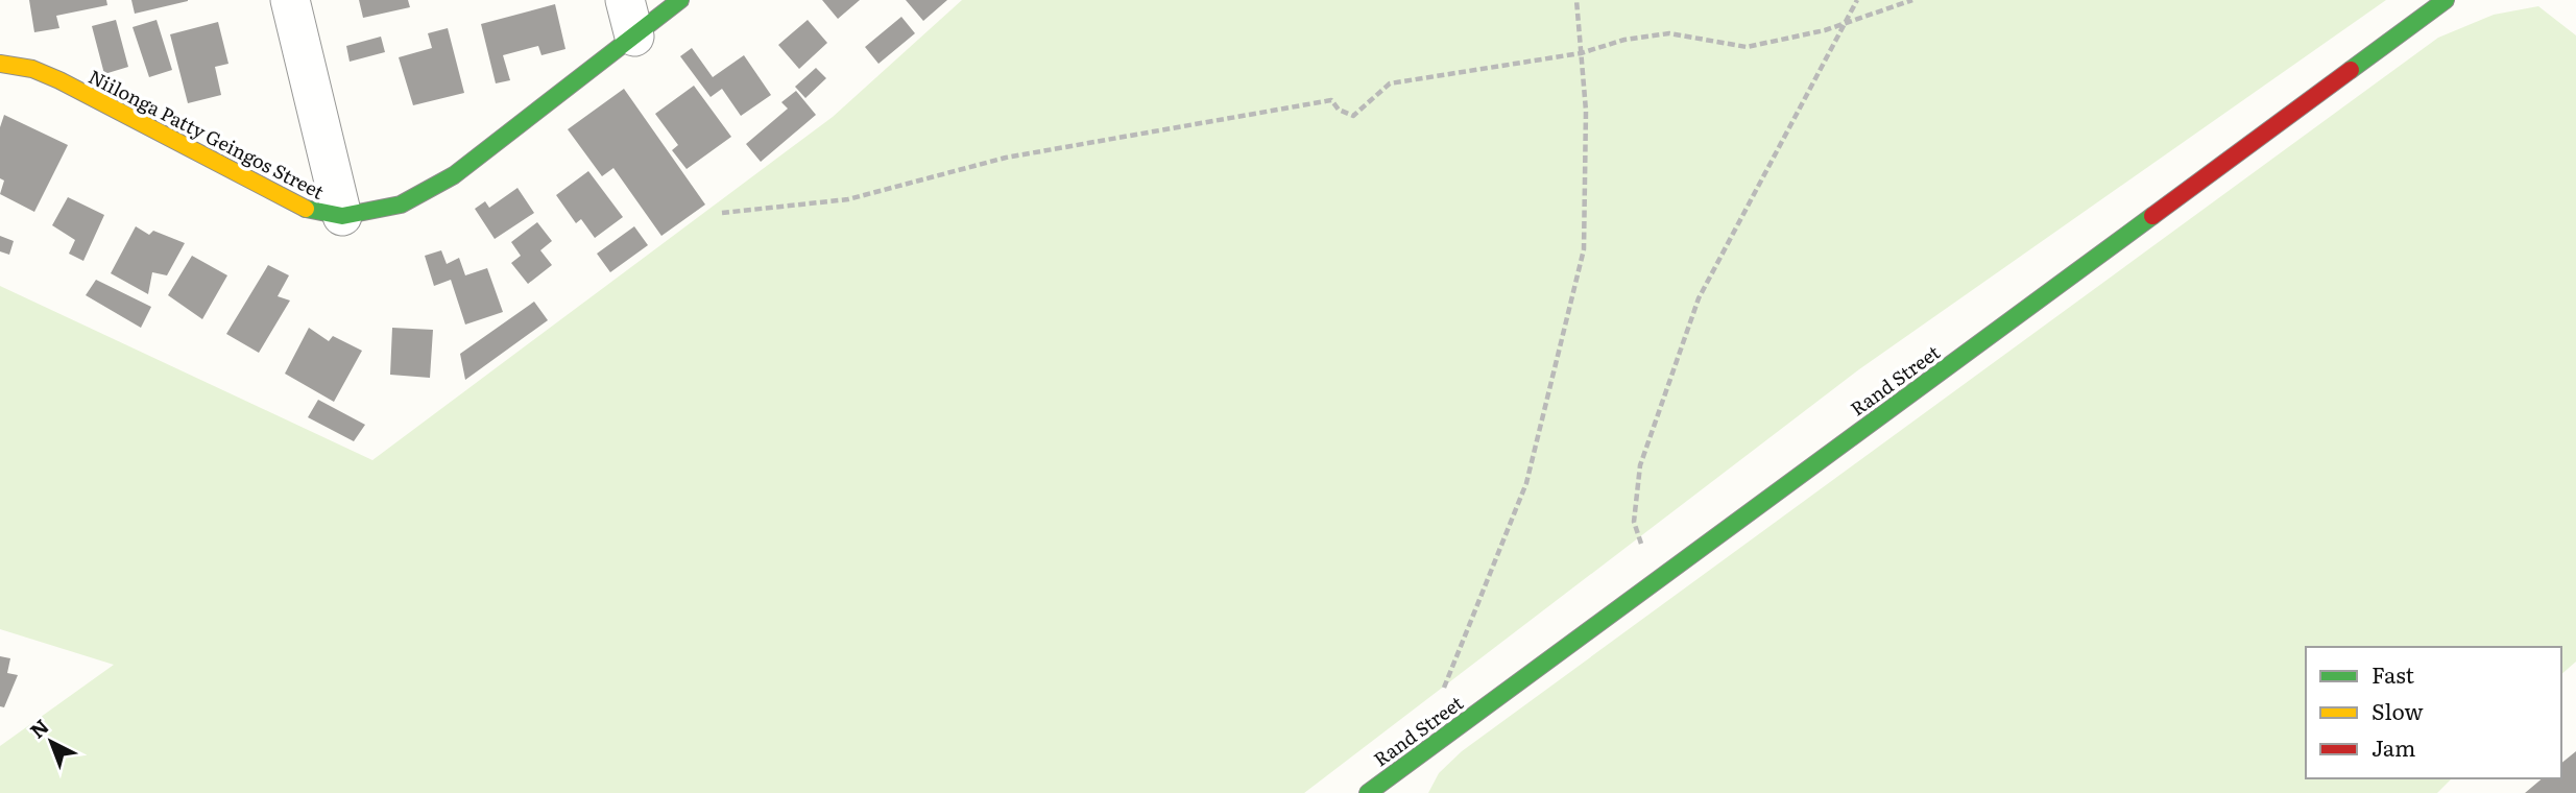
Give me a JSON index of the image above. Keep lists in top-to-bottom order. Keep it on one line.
{"streets":{"street":["Niilonga Patty Geingos Street","Rand Street"]},"legend":["Fast","Slow","Jam"],"north":"top left"}
